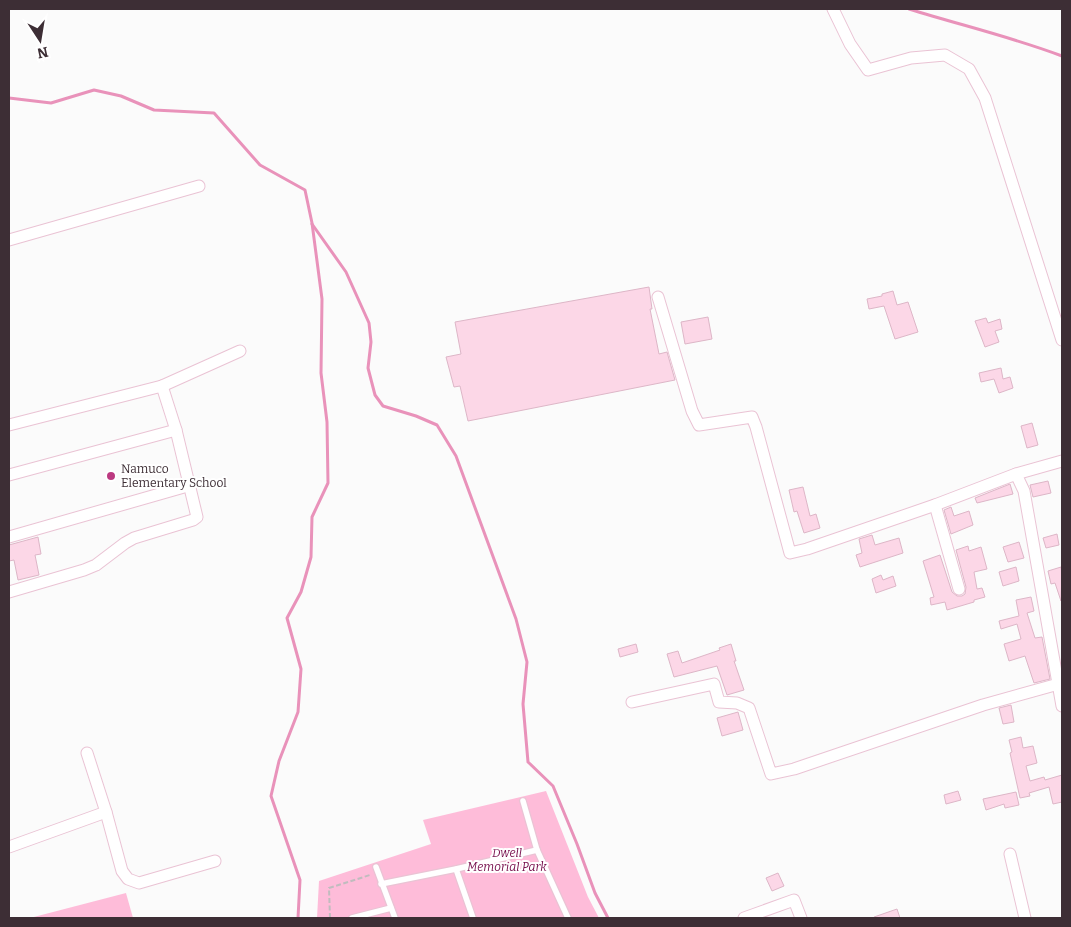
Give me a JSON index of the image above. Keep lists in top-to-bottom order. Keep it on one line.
{"parks":["Dwell Memorial Park"],"places":["Namuco Elementary School"],"north":"bottom"}
